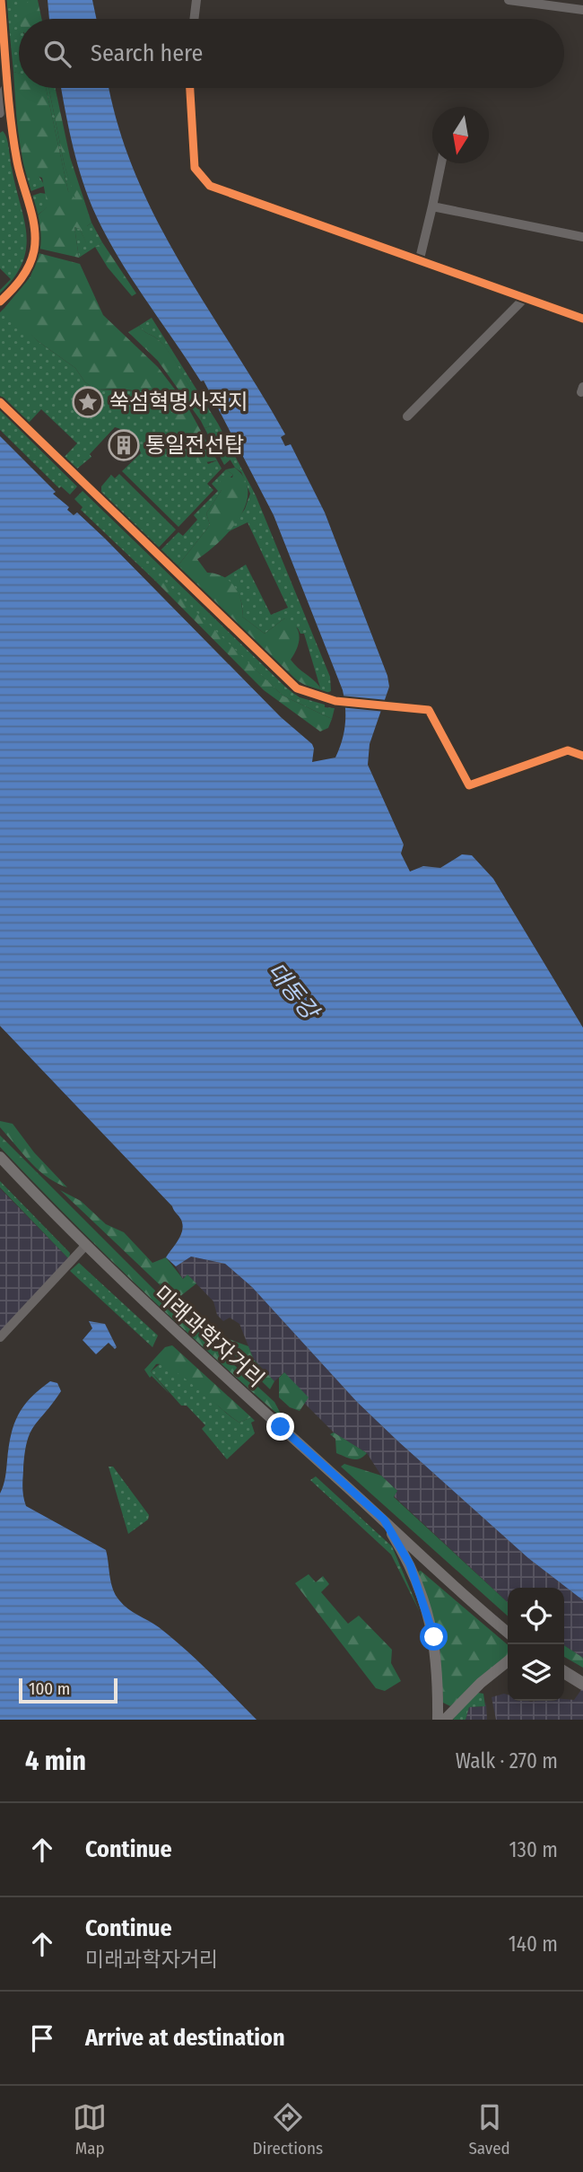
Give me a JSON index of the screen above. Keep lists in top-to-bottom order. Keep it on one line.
{"streets":{"main road":["미래과학자거리"]},"water":["대동강"],"places":{"place":["쑥섬혁명사적지"],"building":["통일전선탑"]},"scale_bar":"100 m","north":"bottom","page":{"search":"Search here","scale":"100 m","heading":["4 min","Walk · 270 m"],"list":[["Continue","130 m"],["Continue","미래과학자거리","140 m"],"Arrive at destination"],"nav":["Map","Directions","Saved"]}}
